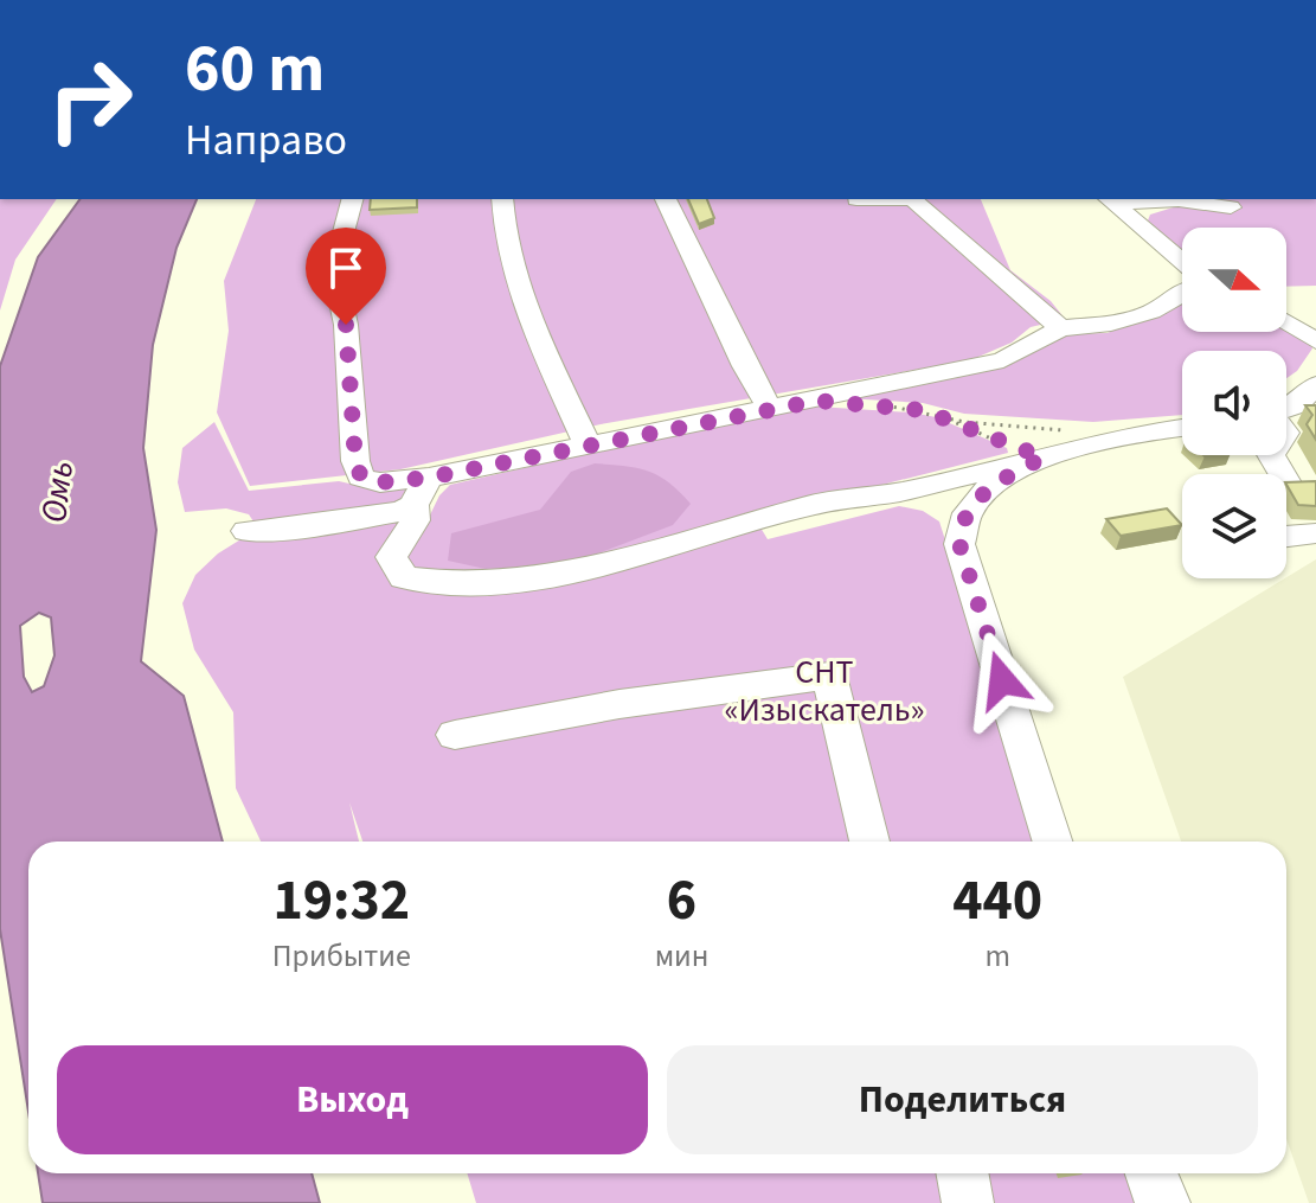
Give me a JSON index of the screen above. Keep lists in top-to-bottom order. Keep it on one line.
{"water":["Омь"],"parks":["СНТ «Изыскатель»"],"north":"right","page":{"turn":["60 m","Направо"],"eta":["19:32","Прибытие","6","мин","440","m"],"buttons":["Выход","Поделиться"]}}
